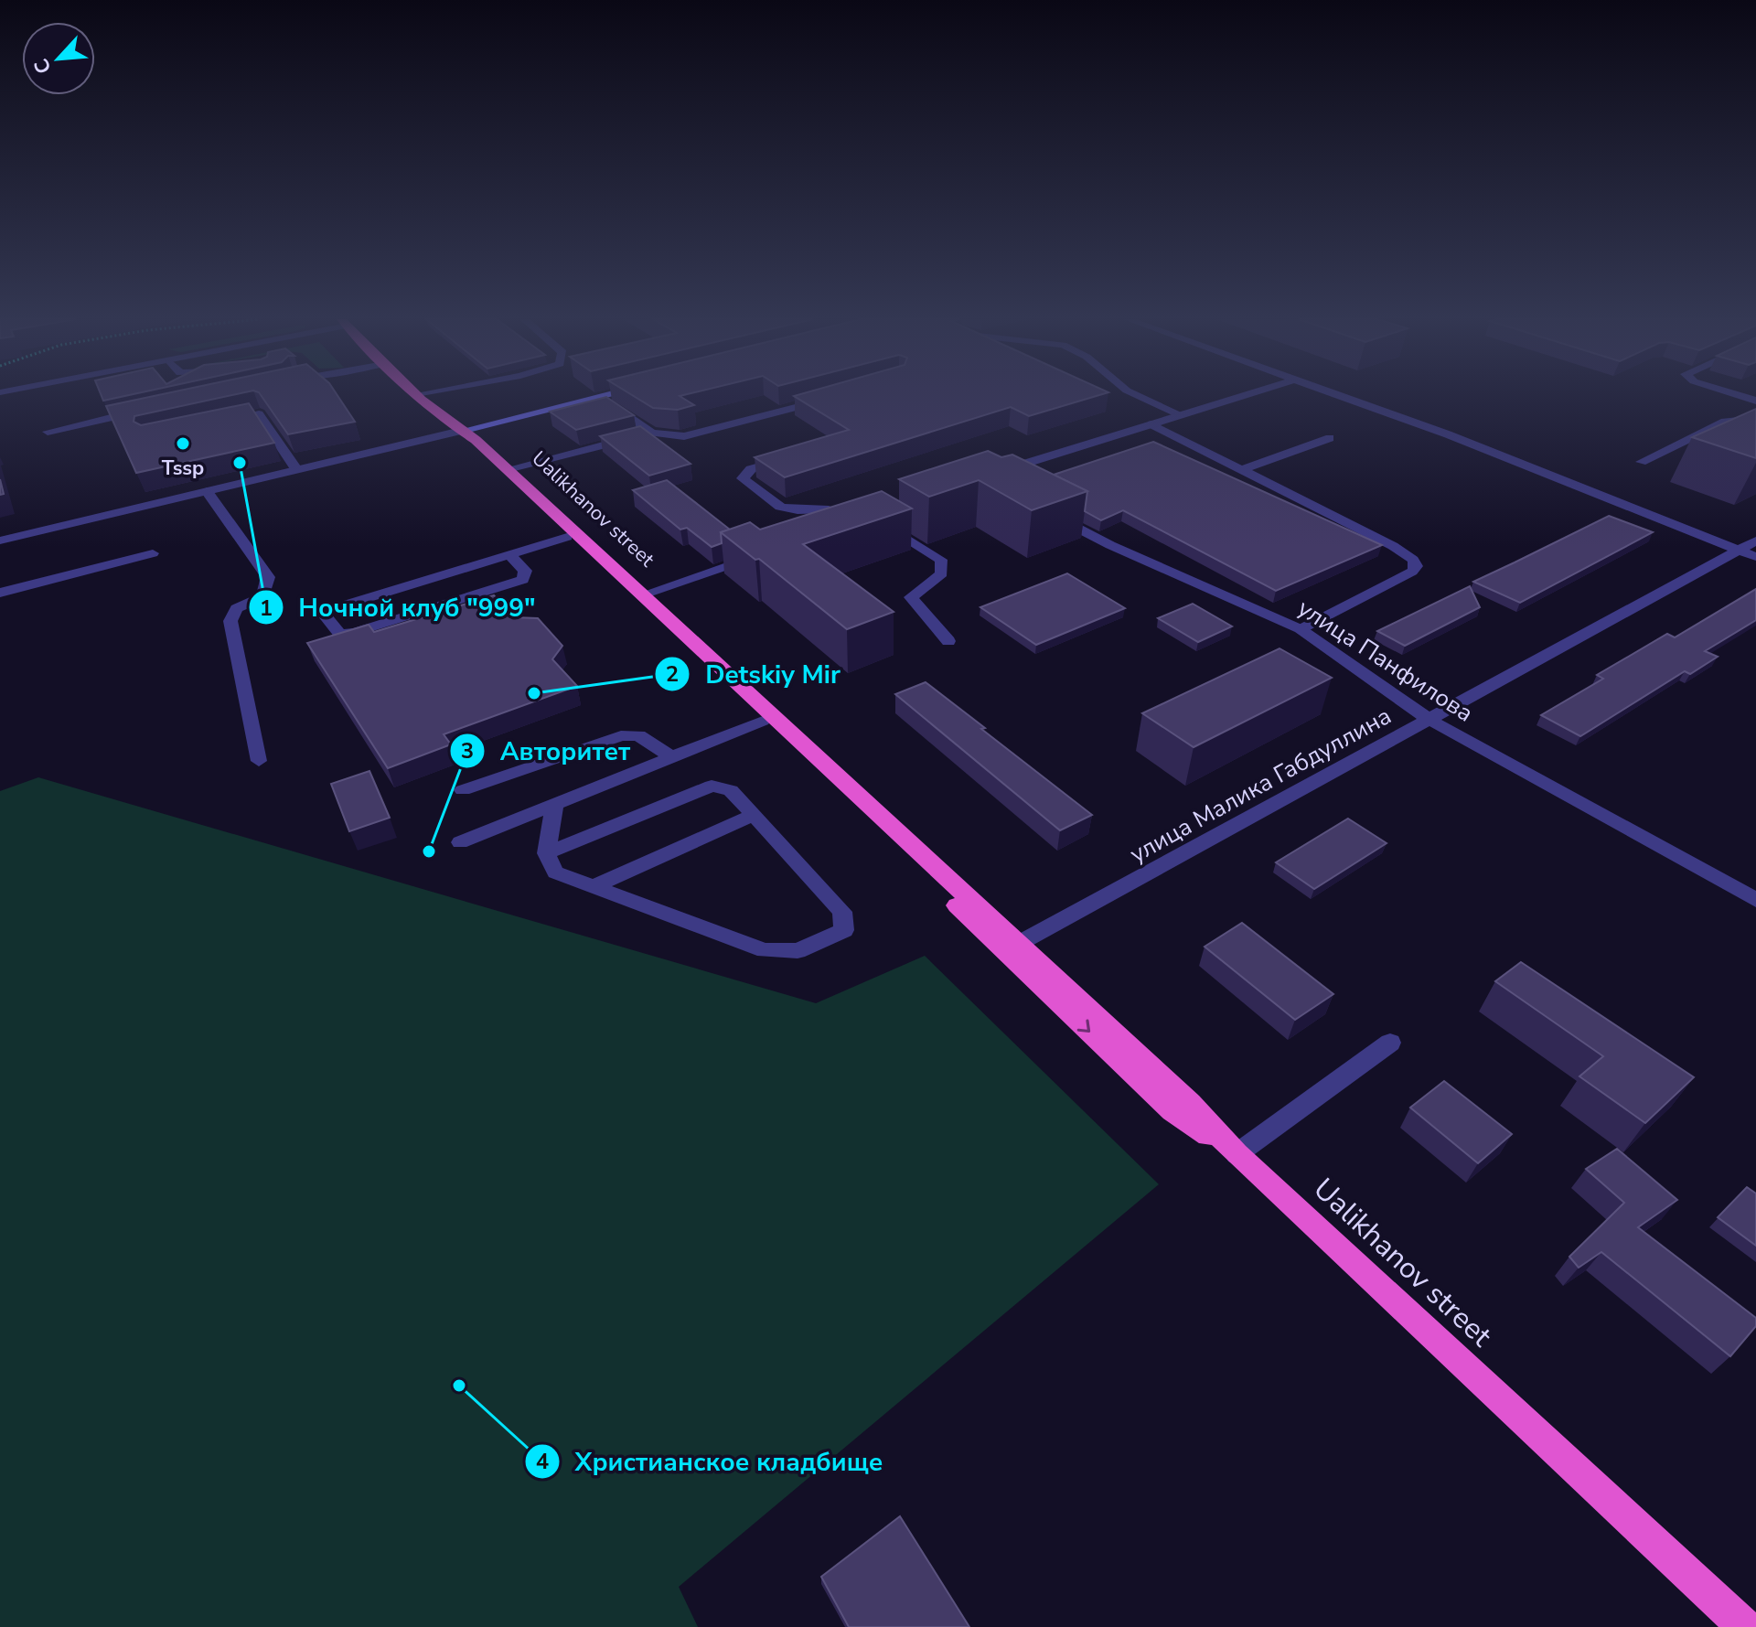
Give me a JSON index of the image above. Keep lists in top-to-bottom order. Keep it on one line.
{"streets":{"highway":["Ualikhanov street"],"street":["улица Панфилова","улица Малика Габдуллина"]},"crossings":[["Ualikhanov street","улица Малика Габдуллина"],["улица Панфилова","улица Малика Габдуллина"]],"places":["Tssp","Ночной клуб \"999\"","Detskiy Mir","Авторитет","Христианское кладбище"],"north":"bottom left"}
